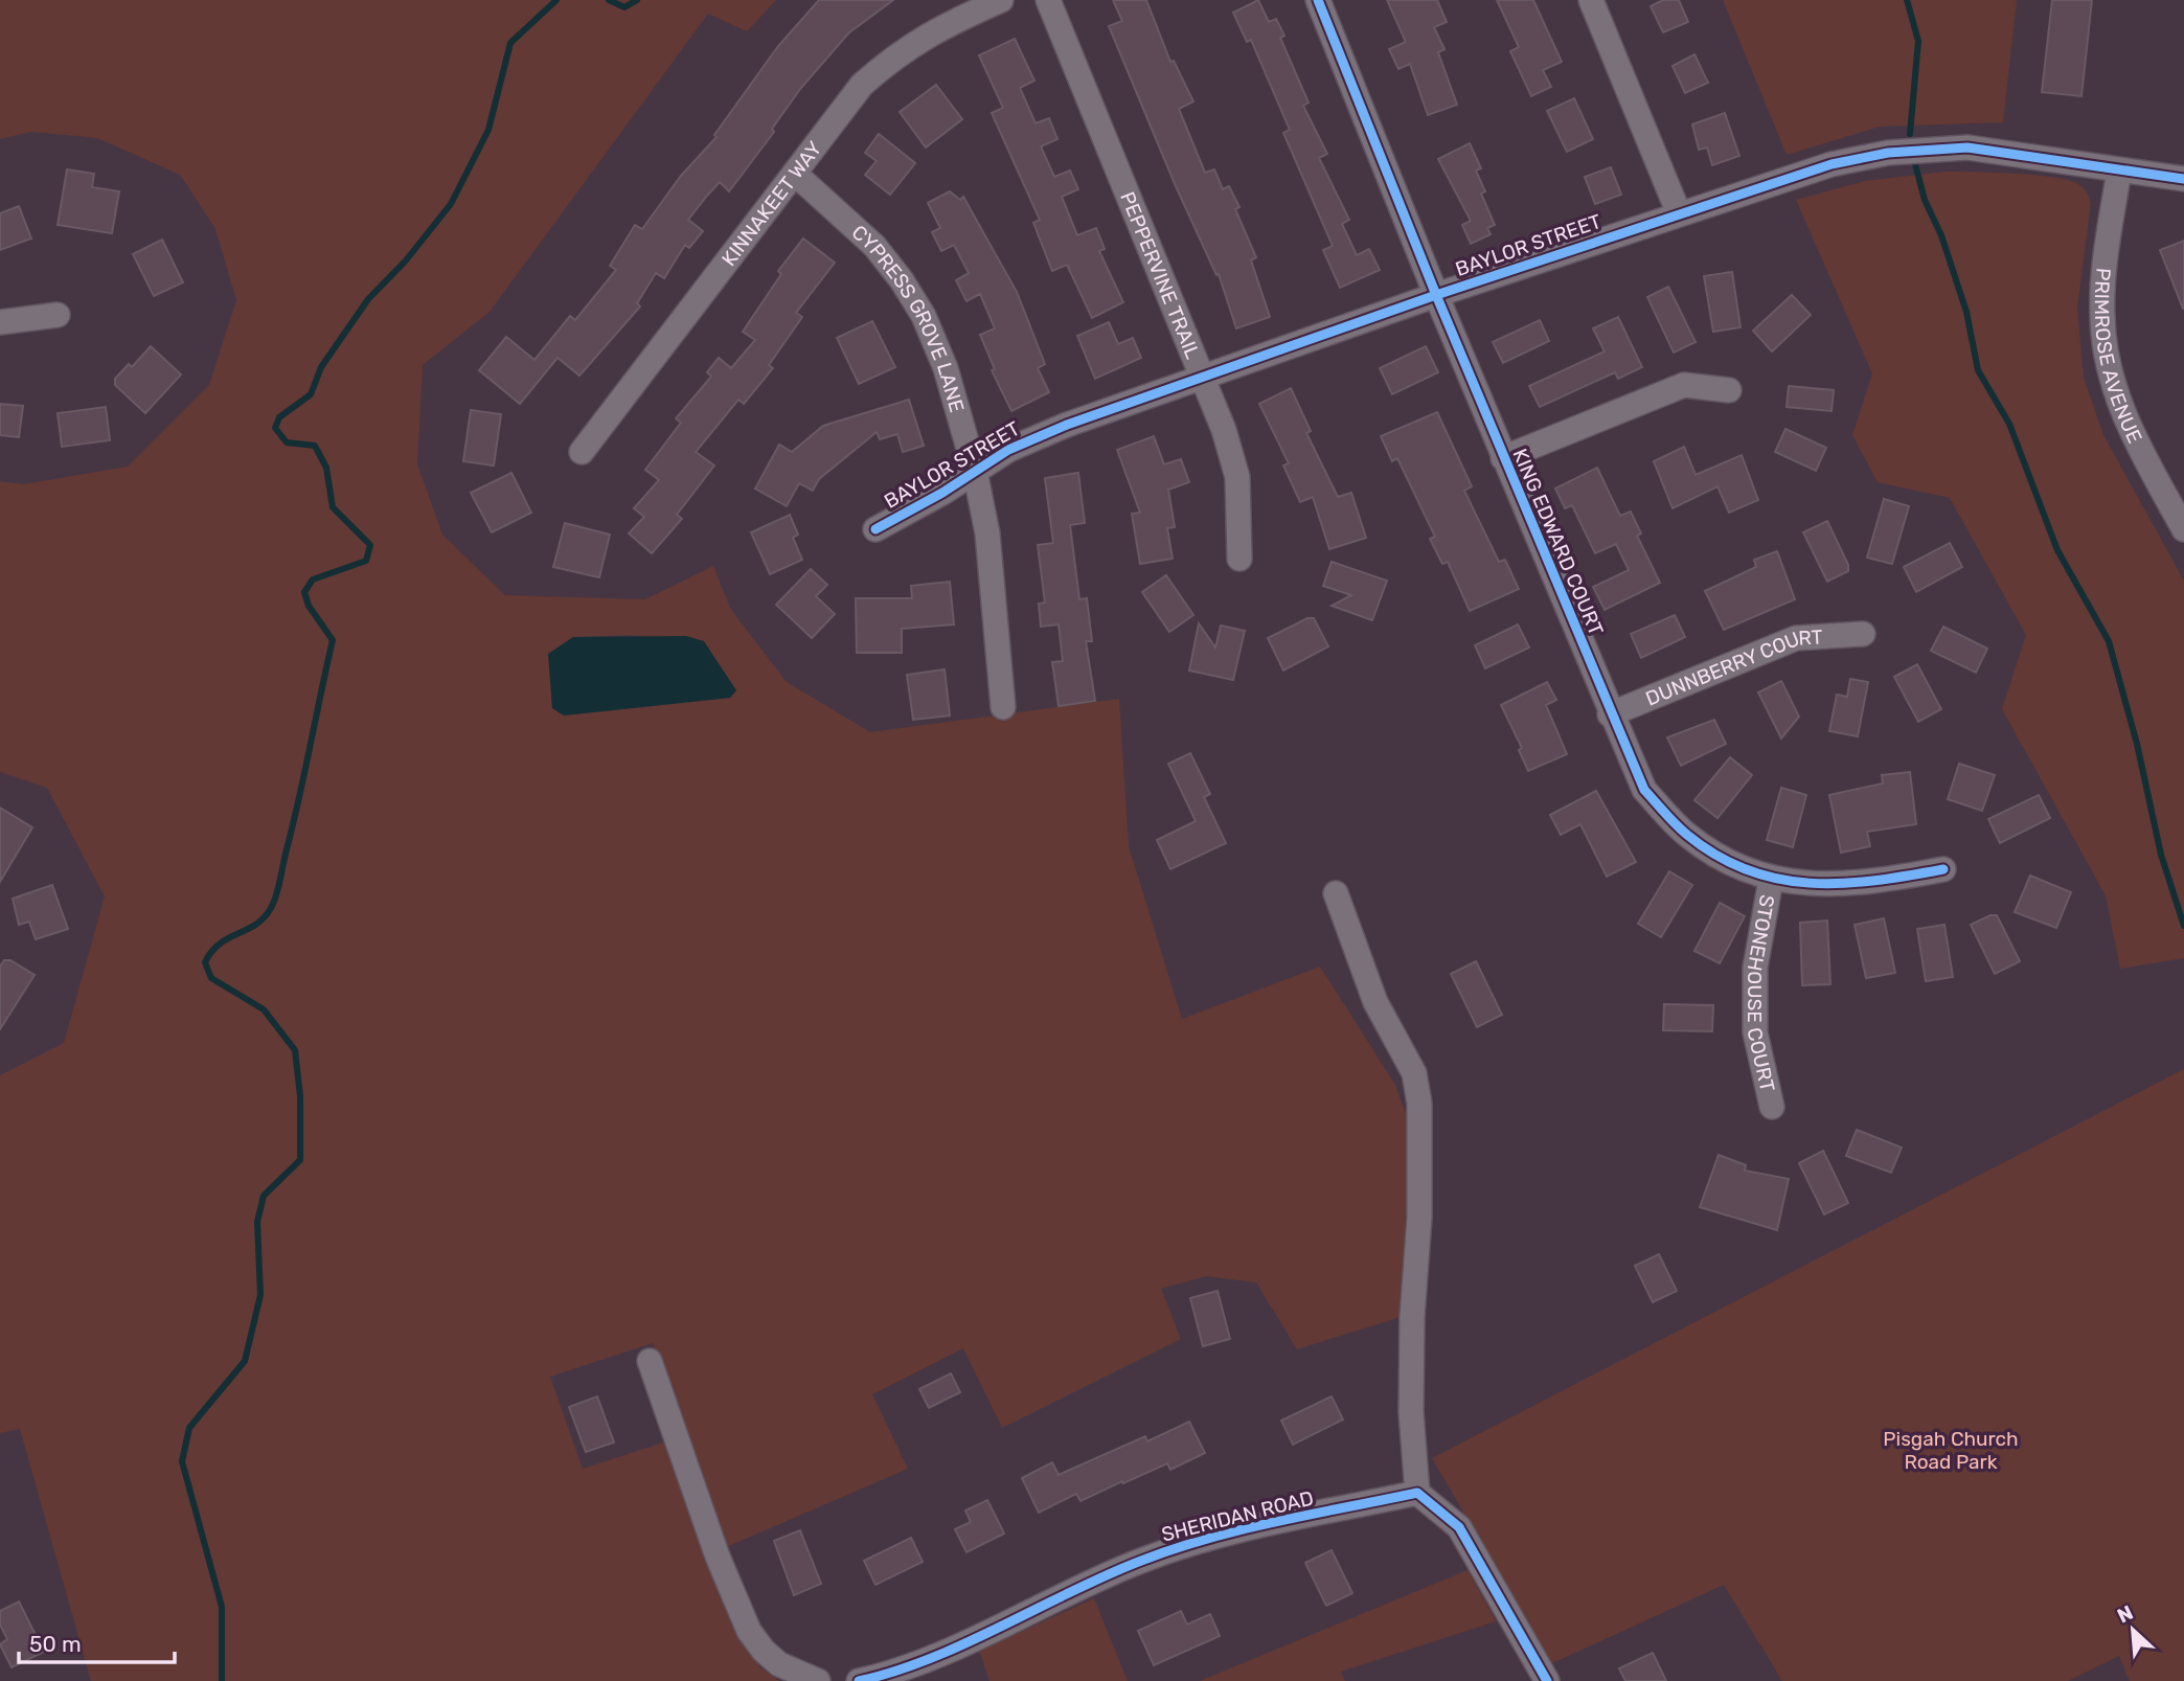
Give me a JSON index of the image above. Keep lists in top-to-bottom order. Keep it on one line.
{"streets":{"street":["KINNAKEET WAY","BAYLOR STREET","PEPPERVINE TRAIL","CYPRESS GROVE LANE","PRIMROSE AVENUE","KING EDWARD COURT","DUNNBERRY COURT","STONEHOUSE COURT","SHERIDAN ROAD"]},"crossings":[["KINNAKEET WAY","CYPRESS GROVE LANE"],["BAYLOR STREET","PEPPERVINE TRAIL"],["BAYLOR STREET","CYPRESS GROVE LANE"],["BAYLOR STREET","PRIMROSE AVENUE"],["BAYLOR STREET","KING EDWARD COURT"],["KING EDWARD COURT","DUNNBERRY COURT"],["KING EDWARD COURT","STONEHOUSE COURT"]],"parks":["Pisgah Church Road Park"],"scale_bar":"50 m","north":"top left"}
